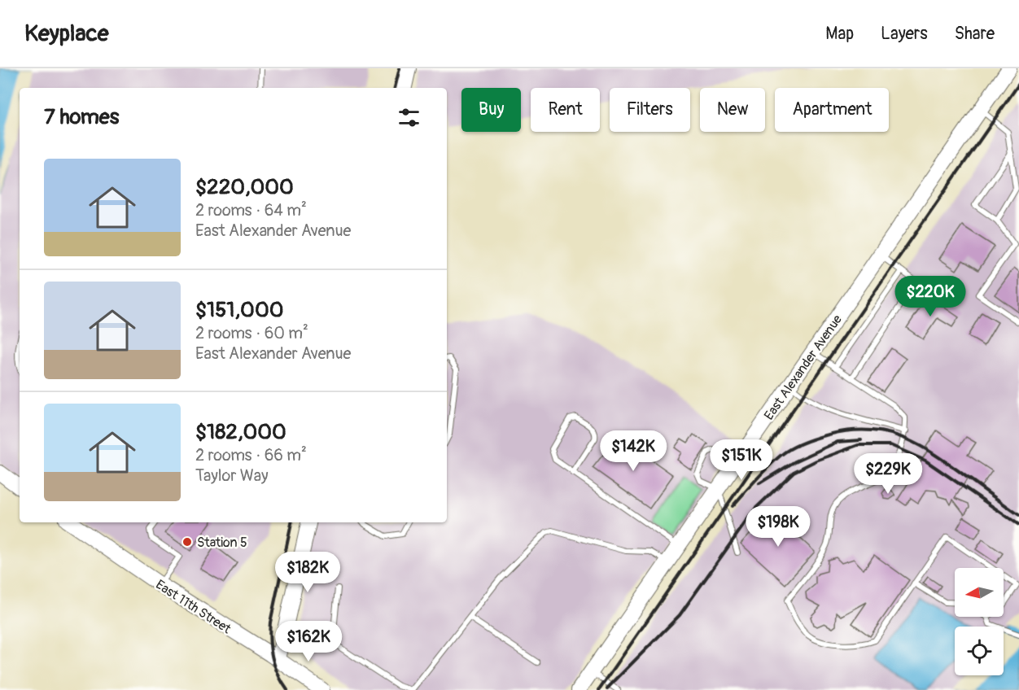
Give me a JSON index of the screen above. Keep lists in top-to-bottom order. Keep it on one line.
{"streets":{"street":["East Alexander Avenue","East 11th Street"]},"places":["Station 5"],"north":"left","page":{"header":"Keyplace","nav":["Map","Layers","Share"],"chip":["Buy","Rent","Filters","New","Apartment"],"heading":"7 homes","list":[{"name":"$220,000","note":"2 rooms · 64 m² · East Alexander Avenue"},{"name":"$151,000","note":"2 rooms · 60 m² · East Alexander Avenue"},{"name":"$182,000","note":"2 rooms · 66 m² · Taylor Way"}],"price":["$220K","$142K","$151K","$229K","$198K","$182K","$162K"]}}
